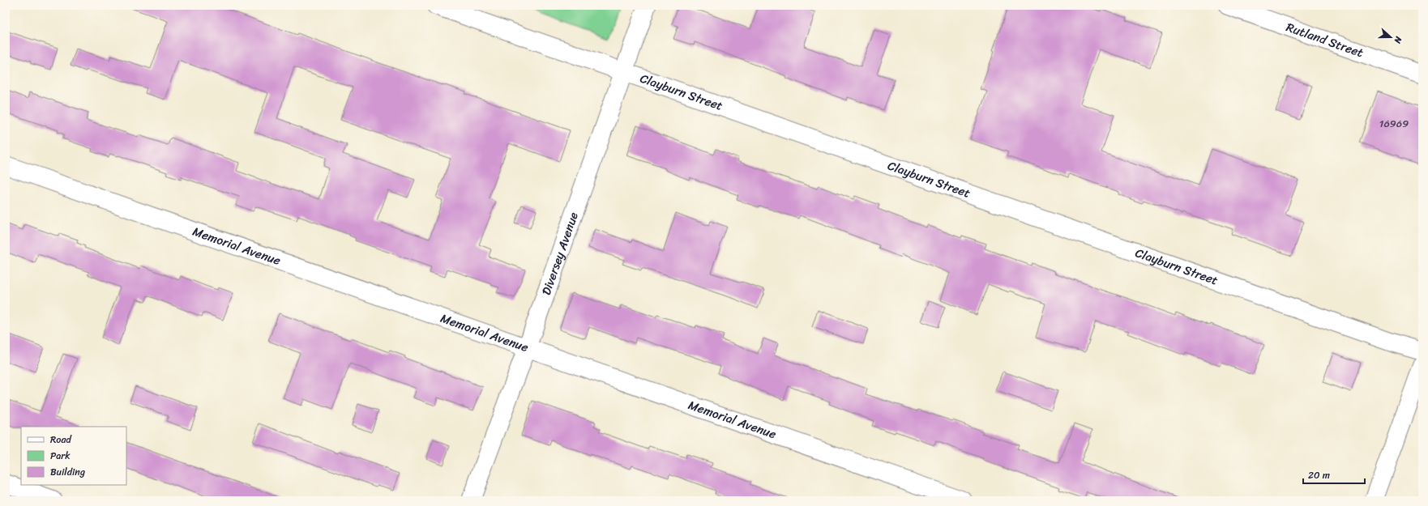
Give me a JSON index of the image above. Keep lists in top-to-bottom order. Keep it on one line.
{"streets":{"street":["Rutland Street","Clayburn Street","Memorial Avenue","Diversey Avenue"]},"crossings":[["Clayburn Street","Diversey Avenue"],["Memorial Avenue","Diversey Avenue"]],"house_numbers":["16969"],"legend":["Road","Park","Building"],"scale_bar":"20 m","north":"right"}
